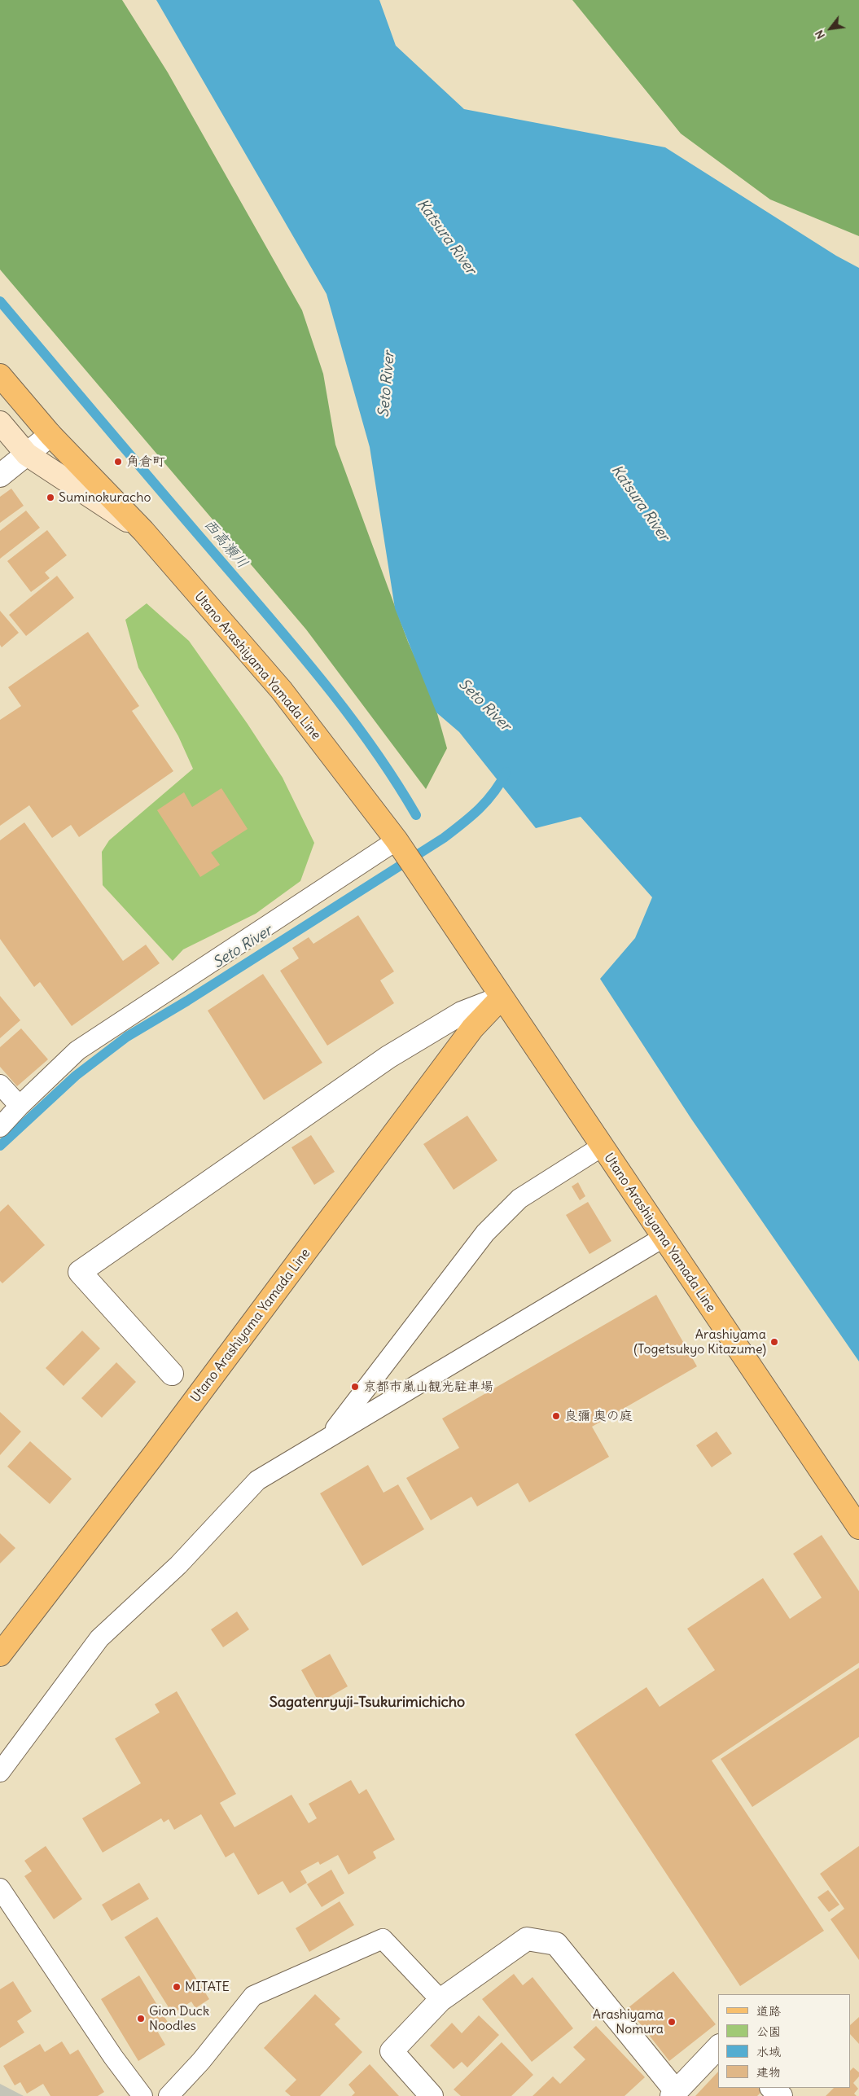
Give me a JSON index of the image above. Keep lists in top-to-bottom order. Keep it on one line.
{"streets":{"main road":["Utano Arashiyama Yamada Line"]},"districts":["Sagatenryuji-Tsukurimichicho"],"water":["Katsura River","Seto River","西高瀬川"],"places":["角倉町","Suminokuracho","Arashiyama (Togetsukyo Kitazume)","京都市嵐山観光駐車場","良彌 奥の庭","MITATE","Gion Duck Noodles","Arashiyama Nomura"],"legend":["道路","公園","水域","建物"],"north":"bottom left"}
